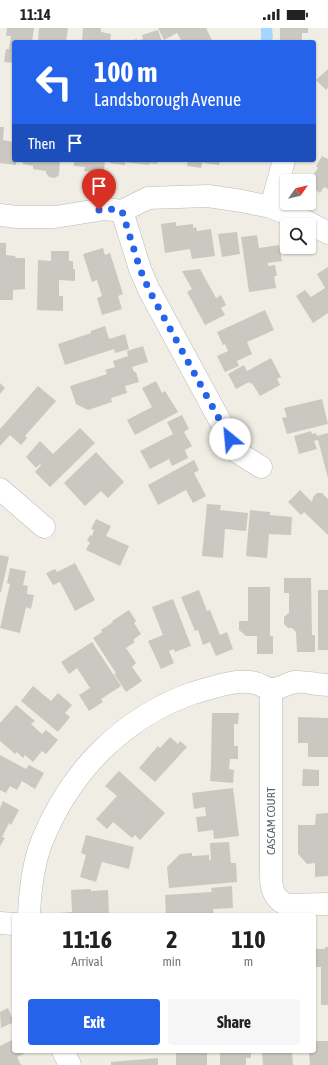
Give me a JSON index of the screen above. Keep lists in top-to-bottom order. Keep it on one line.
{"streets":{"street":["CASCAM COURT"]},"north":"top right","page":{"status":"11:14","turn":["100 m","Landsborough Avenue"],"then":"Then","eta":["11:16","Arrival","2","min","110","m"],"buttons":["Exit","Share"]}}
